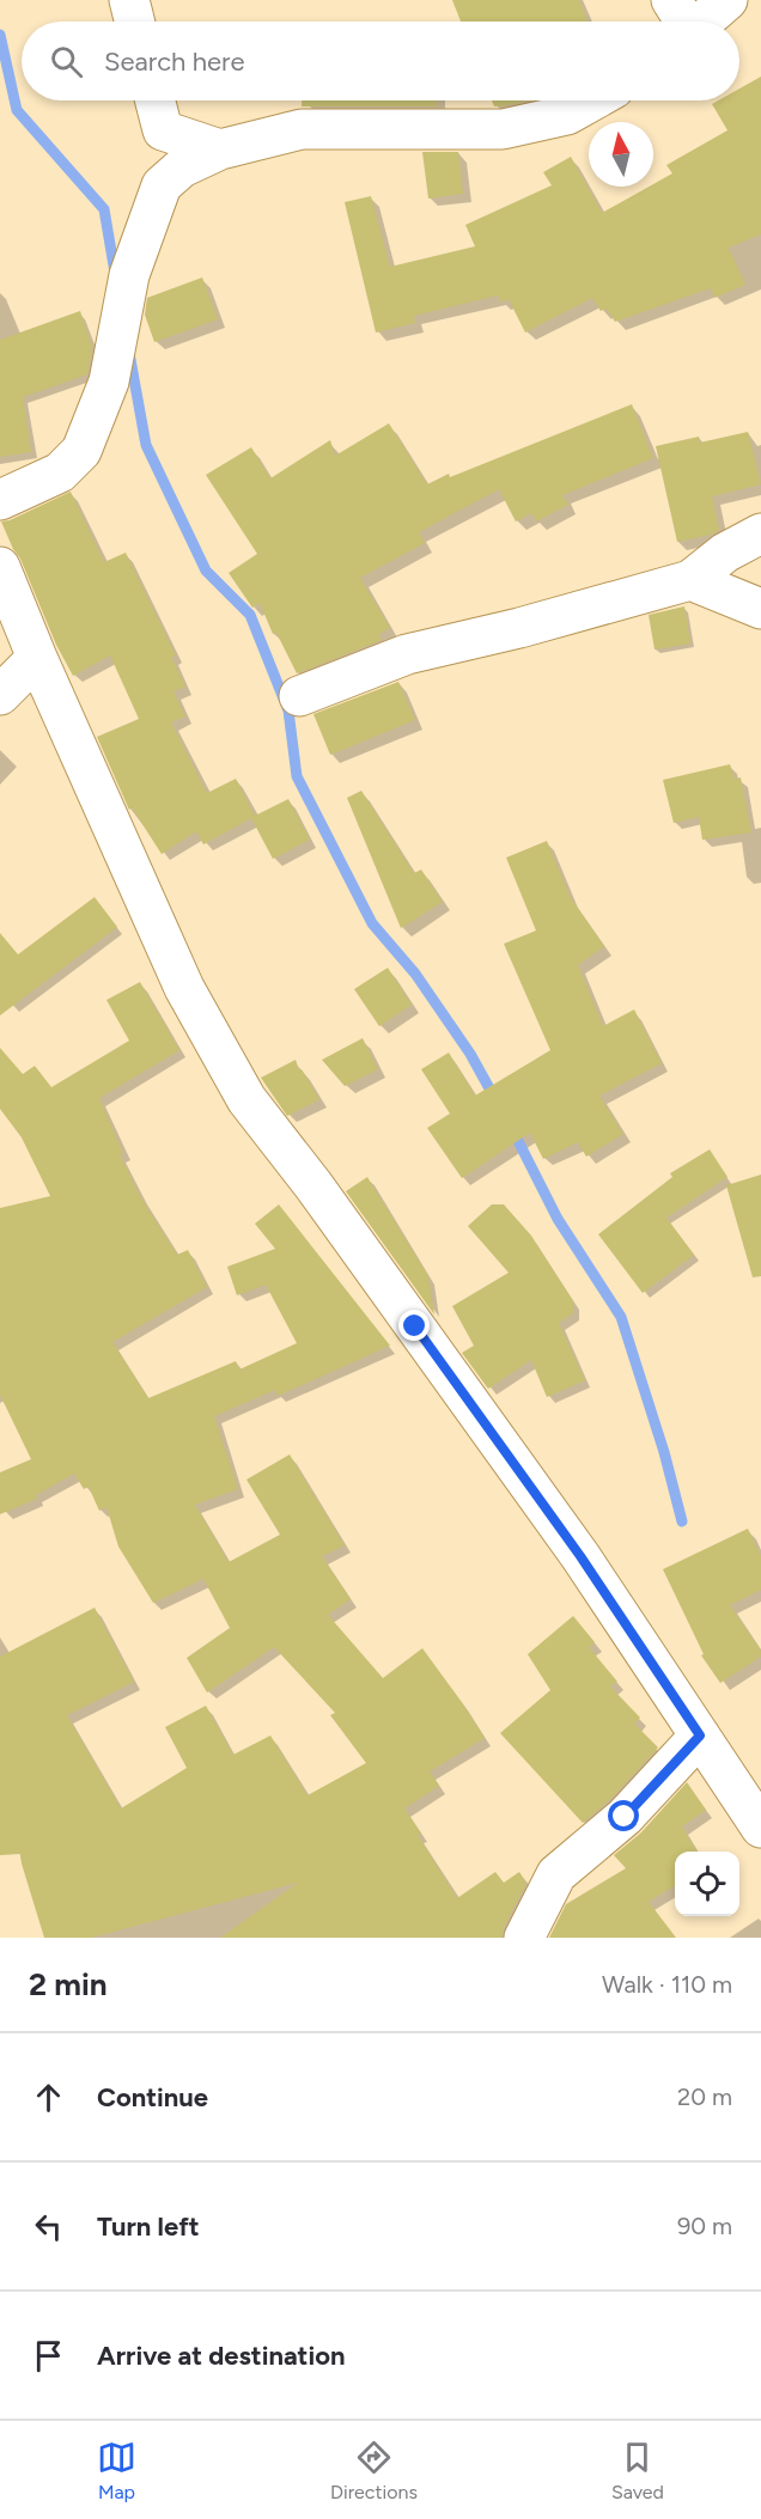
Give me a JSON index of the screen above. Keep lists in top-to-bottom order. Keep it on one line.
{"north":"top","page":{"search":"Search here","heading":["2 min","Walk · 110 m"],"list":[["Continue","20 m"],["Turn left","90 m"],"Arrive at destination"],"nav":["Map","Directions","Saved"]}}
